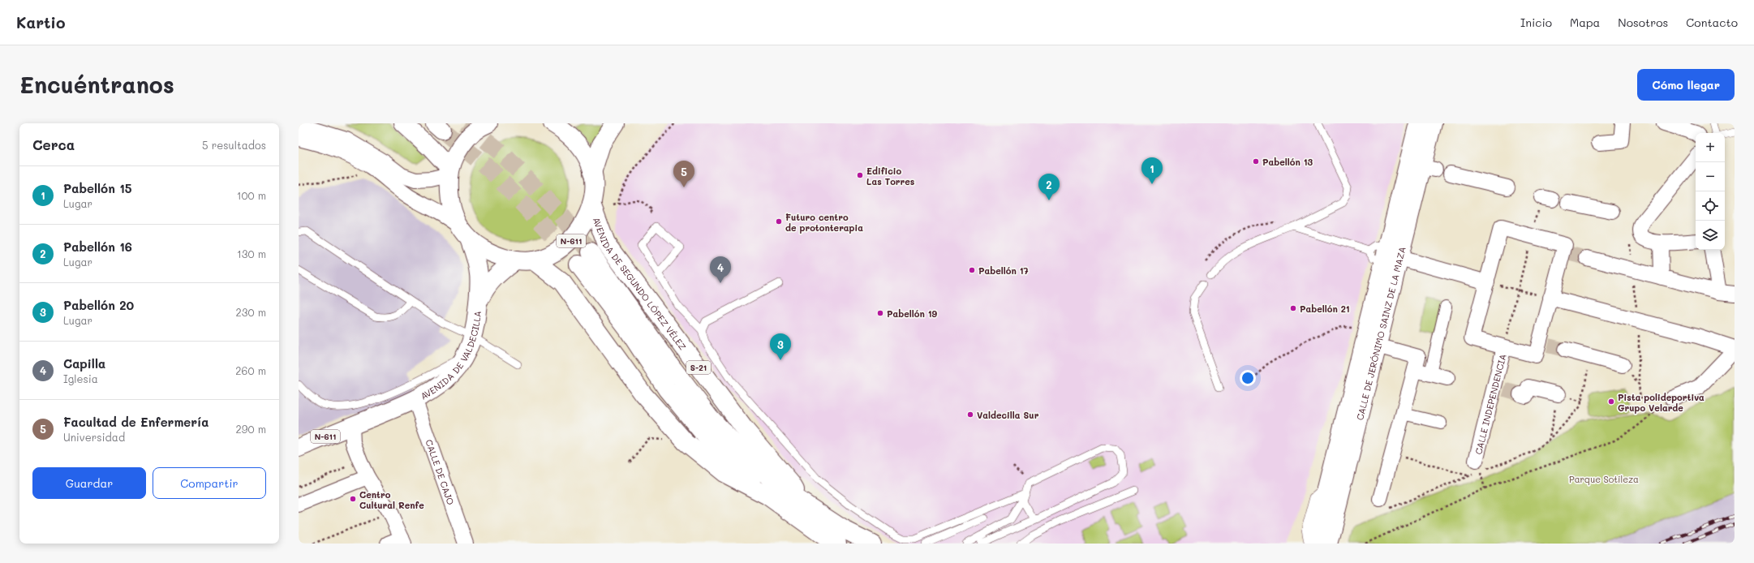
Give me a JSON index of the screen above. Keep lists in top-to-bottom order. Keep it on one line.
{"streets":{"main road":["N-611","AVENIDA DE SEGUNDO LÓPEZ VÉLEZ","CALLE DE JERÓNIMO SAINZ DE LA MAZA","AVENIDA DE VALDECILLA","S-21"],"street":["CALLE INDEPENDENCIA","CALLE DE CAJO"]},"crossings":[["N-611","AVENIDA DE SEGUNDO LÓPEZ VÉLEZ"],["N-611","AVENIDA DE VALDECILLA"],["N-611","CALLE DE CAJO"],["AVENIDA DE VALDECILLA","CALLE DE CAJO"]],"parks":["Parque Sotileza"],"places":["Pabellón 13","Edificio Las Torres","Futuro centro de protonterapia","Pabellón 17","Pabellón 21","Pabellón 19","Pista polideportiva Grupo Velarde","Valdecilla Sur","Centro Cultural Renfe"],"page":{"header":"Kartio","nav":["Inicio","Mapa","Nosotros","Contacto"],"buttons":["Cómo llegar",["Guardar","Compartir"]],"title":"Encuéntranos","heading":["Cerca","5 resultados"],"map_buttons":["+","−"],"pins":["1","5","2","4","3"],"list":[{"mark":"1","name":"Pabellón 15","note":"Lugar","value":"100 m"},{"mark":"2","name":"Pabellón 16","note":"Lugar","value":"130 m"},{"mark":"3","name":"Pabellón 20","note":"Lugar","value":"230 m"},{"mark":"4","name":"Capilla","note":"Iglesia","value":"260 m"},{"mark":"5","name":"Facultad de Enfermería","note":"Universidad","value":"290 m"}]}}
